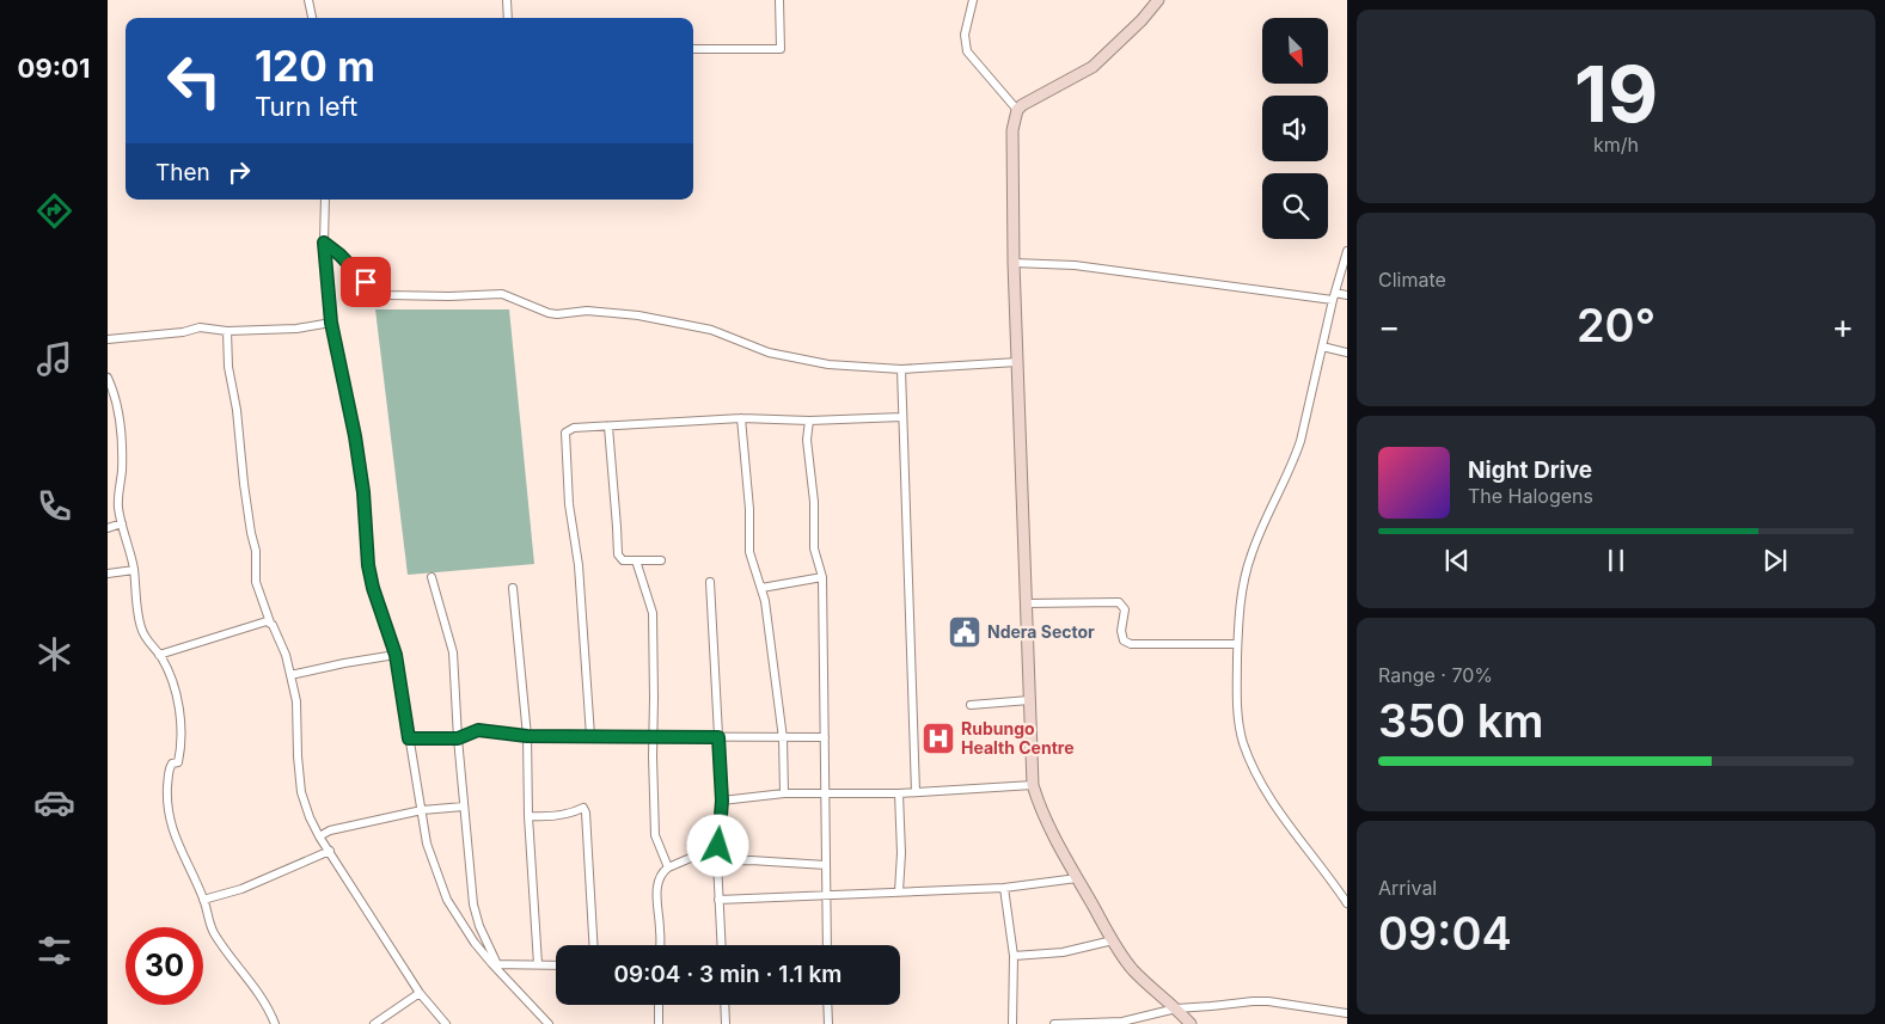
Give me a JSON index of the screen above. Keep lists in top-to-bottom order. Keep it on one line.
{"places":{"public building":["Ndera Sector"],"hospital":["Rubungo Health Centre"]},"north":"bottom right","page":{"tabs":"09:01","tile":[["19","km/h"],"Climate",["Range · 70%","350 km"],["Arrival","09:04"]],"turn":["120 m","Turn left"],"then":"Then","heat":["−","20°","+"],"song":["Night Drive","The Halogens"],"limit":"30","trip":"09:04 · 3 min · 1.1 km"}}
